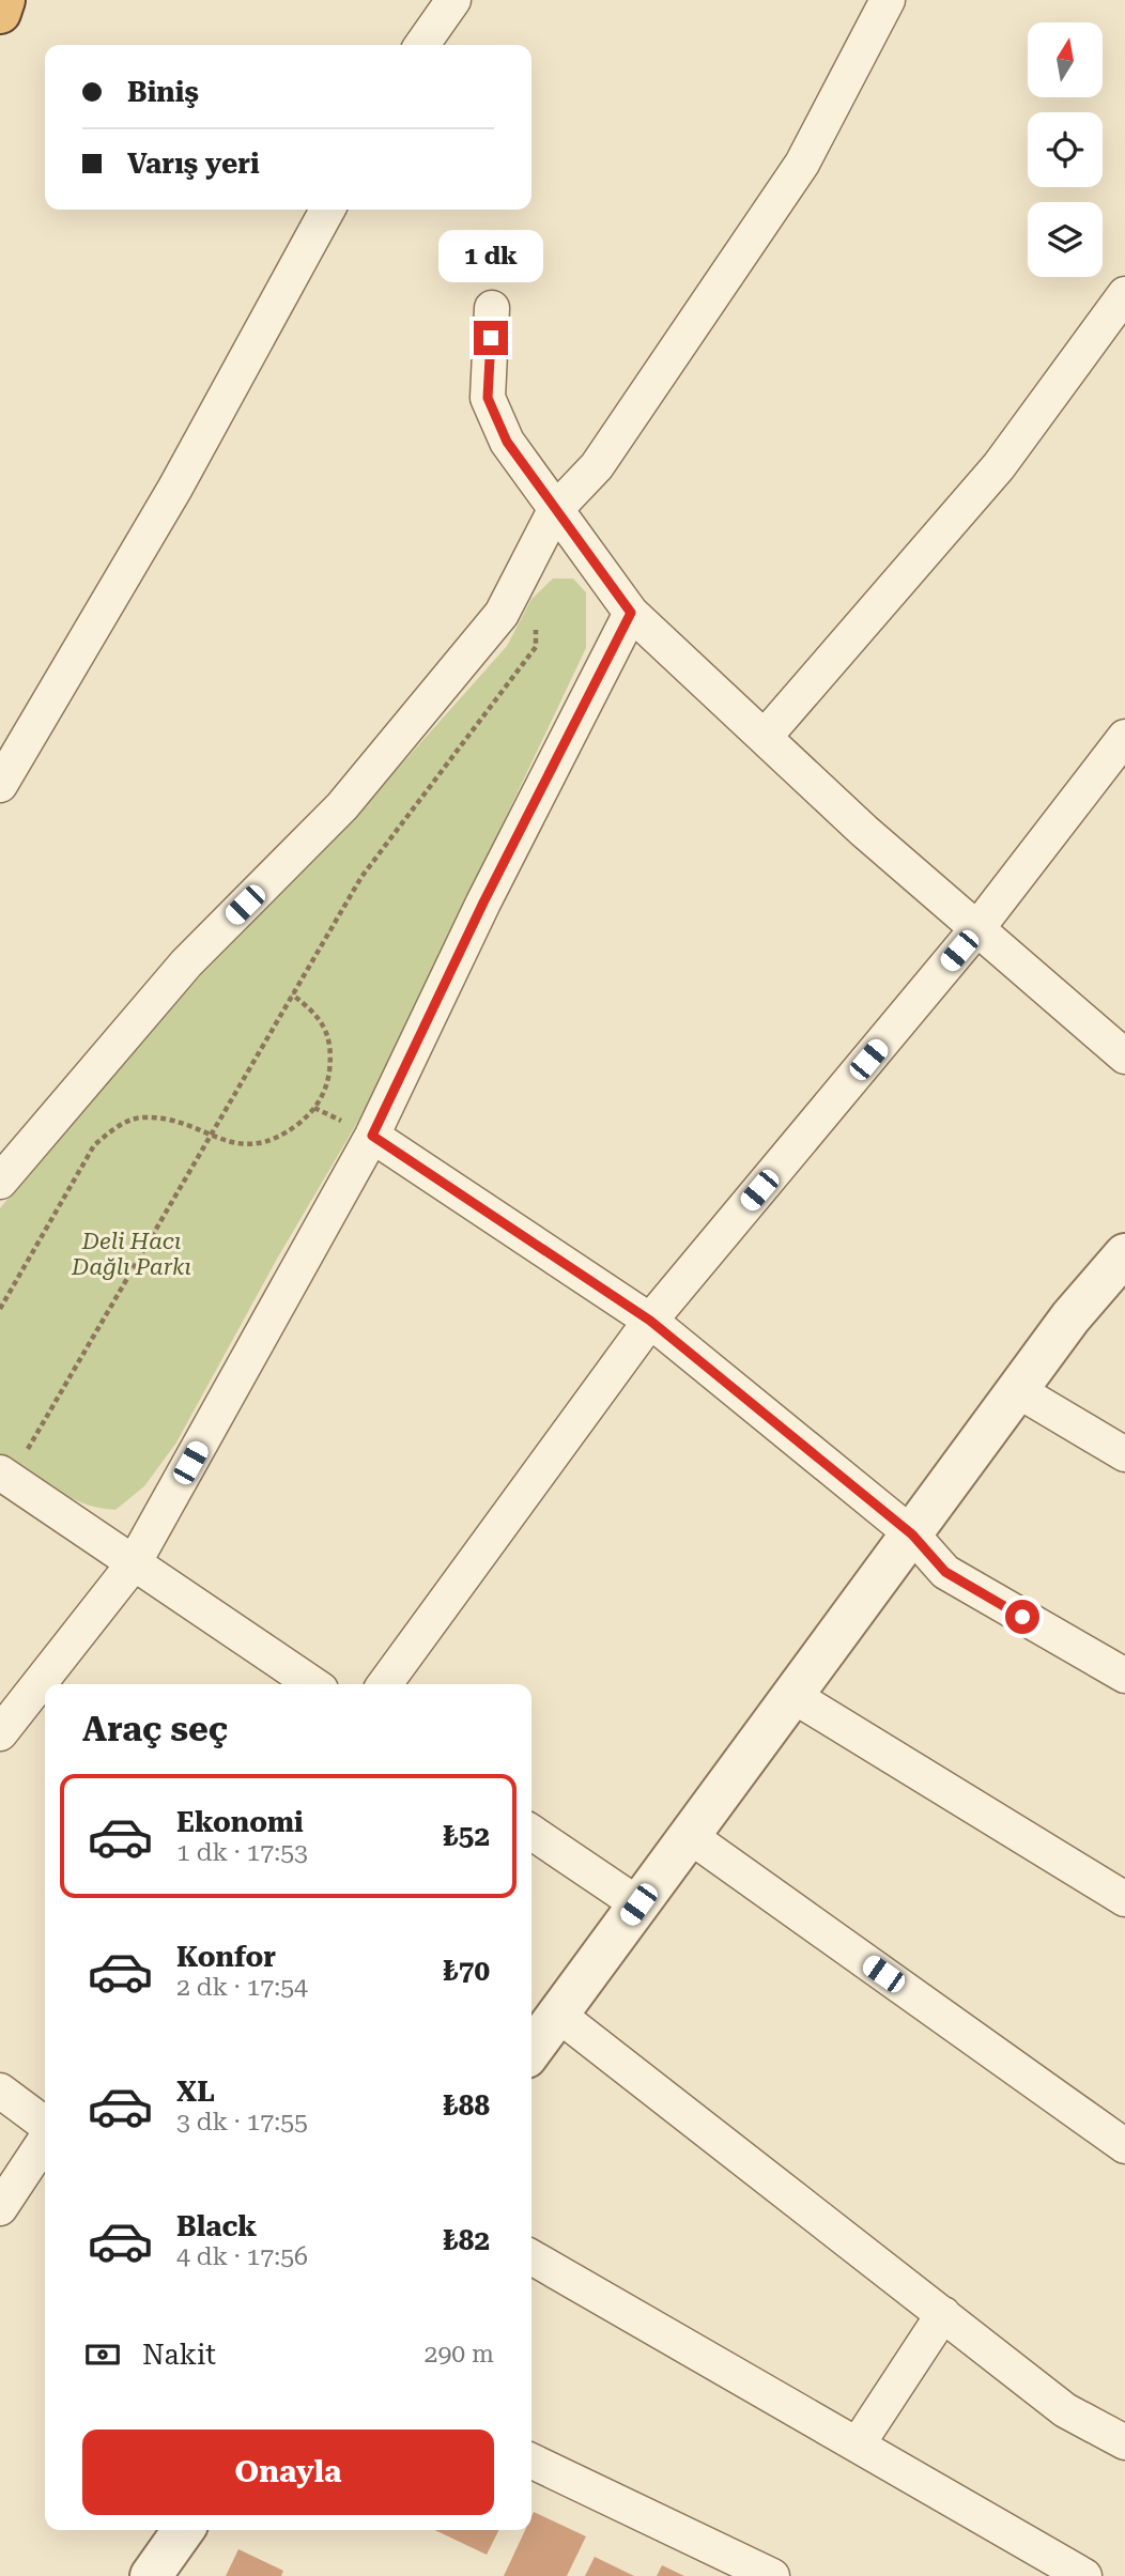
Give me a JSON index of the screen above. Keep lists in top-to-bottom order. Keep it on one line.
{"parks":["Deli Hacı Dağlı Parkı"],"north":"top","page":{"banner":["Biniş","Varış yeri"],"bubble":"1 dk","heading":"Araç seç","list":[{"name":"Ekonomi","note":"1 dk · 17:53","value":"₺52"},{"name":"Konfor","note":"2 dk · 17:54","value":"₺70"},{"name":"XL","note":"3 dk · 17:55","value":"₺88"},{"name":"Black","note":"4 dk · 17:56","value":"₺82"}],"pay":["Nakit","290 m"],"buttons":"Onayla"}}
